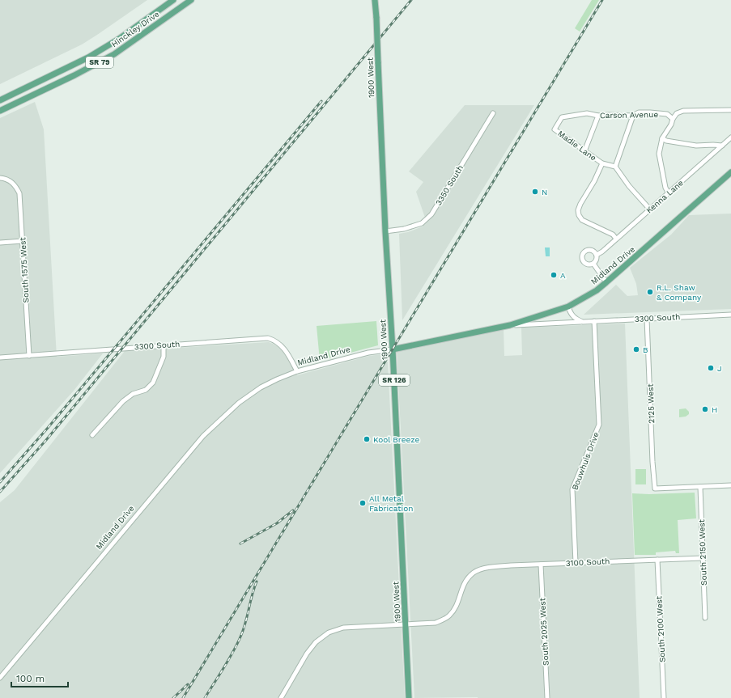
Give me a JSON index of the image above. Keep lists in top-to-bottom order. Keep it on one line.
{"streets":{"main road":["Hinckley Drive","SR 79","1900 West","Midland Drive","SR 126"],"street":["Carson Avenue","Madie Lane","3350 South","Kenna Lane","South 1575 West","3300 South","2125 West","Bouwhuis Drive","South 2150 West","3100 South","South 2100 West","South 2025 West"]},"crossings":[["1900 West","3350 South"],["1900 West","Midland Drive"],["1900 West","3100 South"],["Carson Avenue","Madie Lane"],["Midland Drive","3300 South"],["South 1575 West","3300 South"],["3300 South","2125 West"],["3300 South","Bouwhuis Drive"],["2125 West","South 2150 West"],["Bouwhuis Drive","3100 South"],["South 2150 West","3100 South"],["3100 South","South 2100 West"],["3100 South","South 2025 West"]],"places":["N","A","R.L. Shaw & Company","B","J","H","Kool Breeze","All Metal Fabrication"],"scale_bar":"100 m"}
